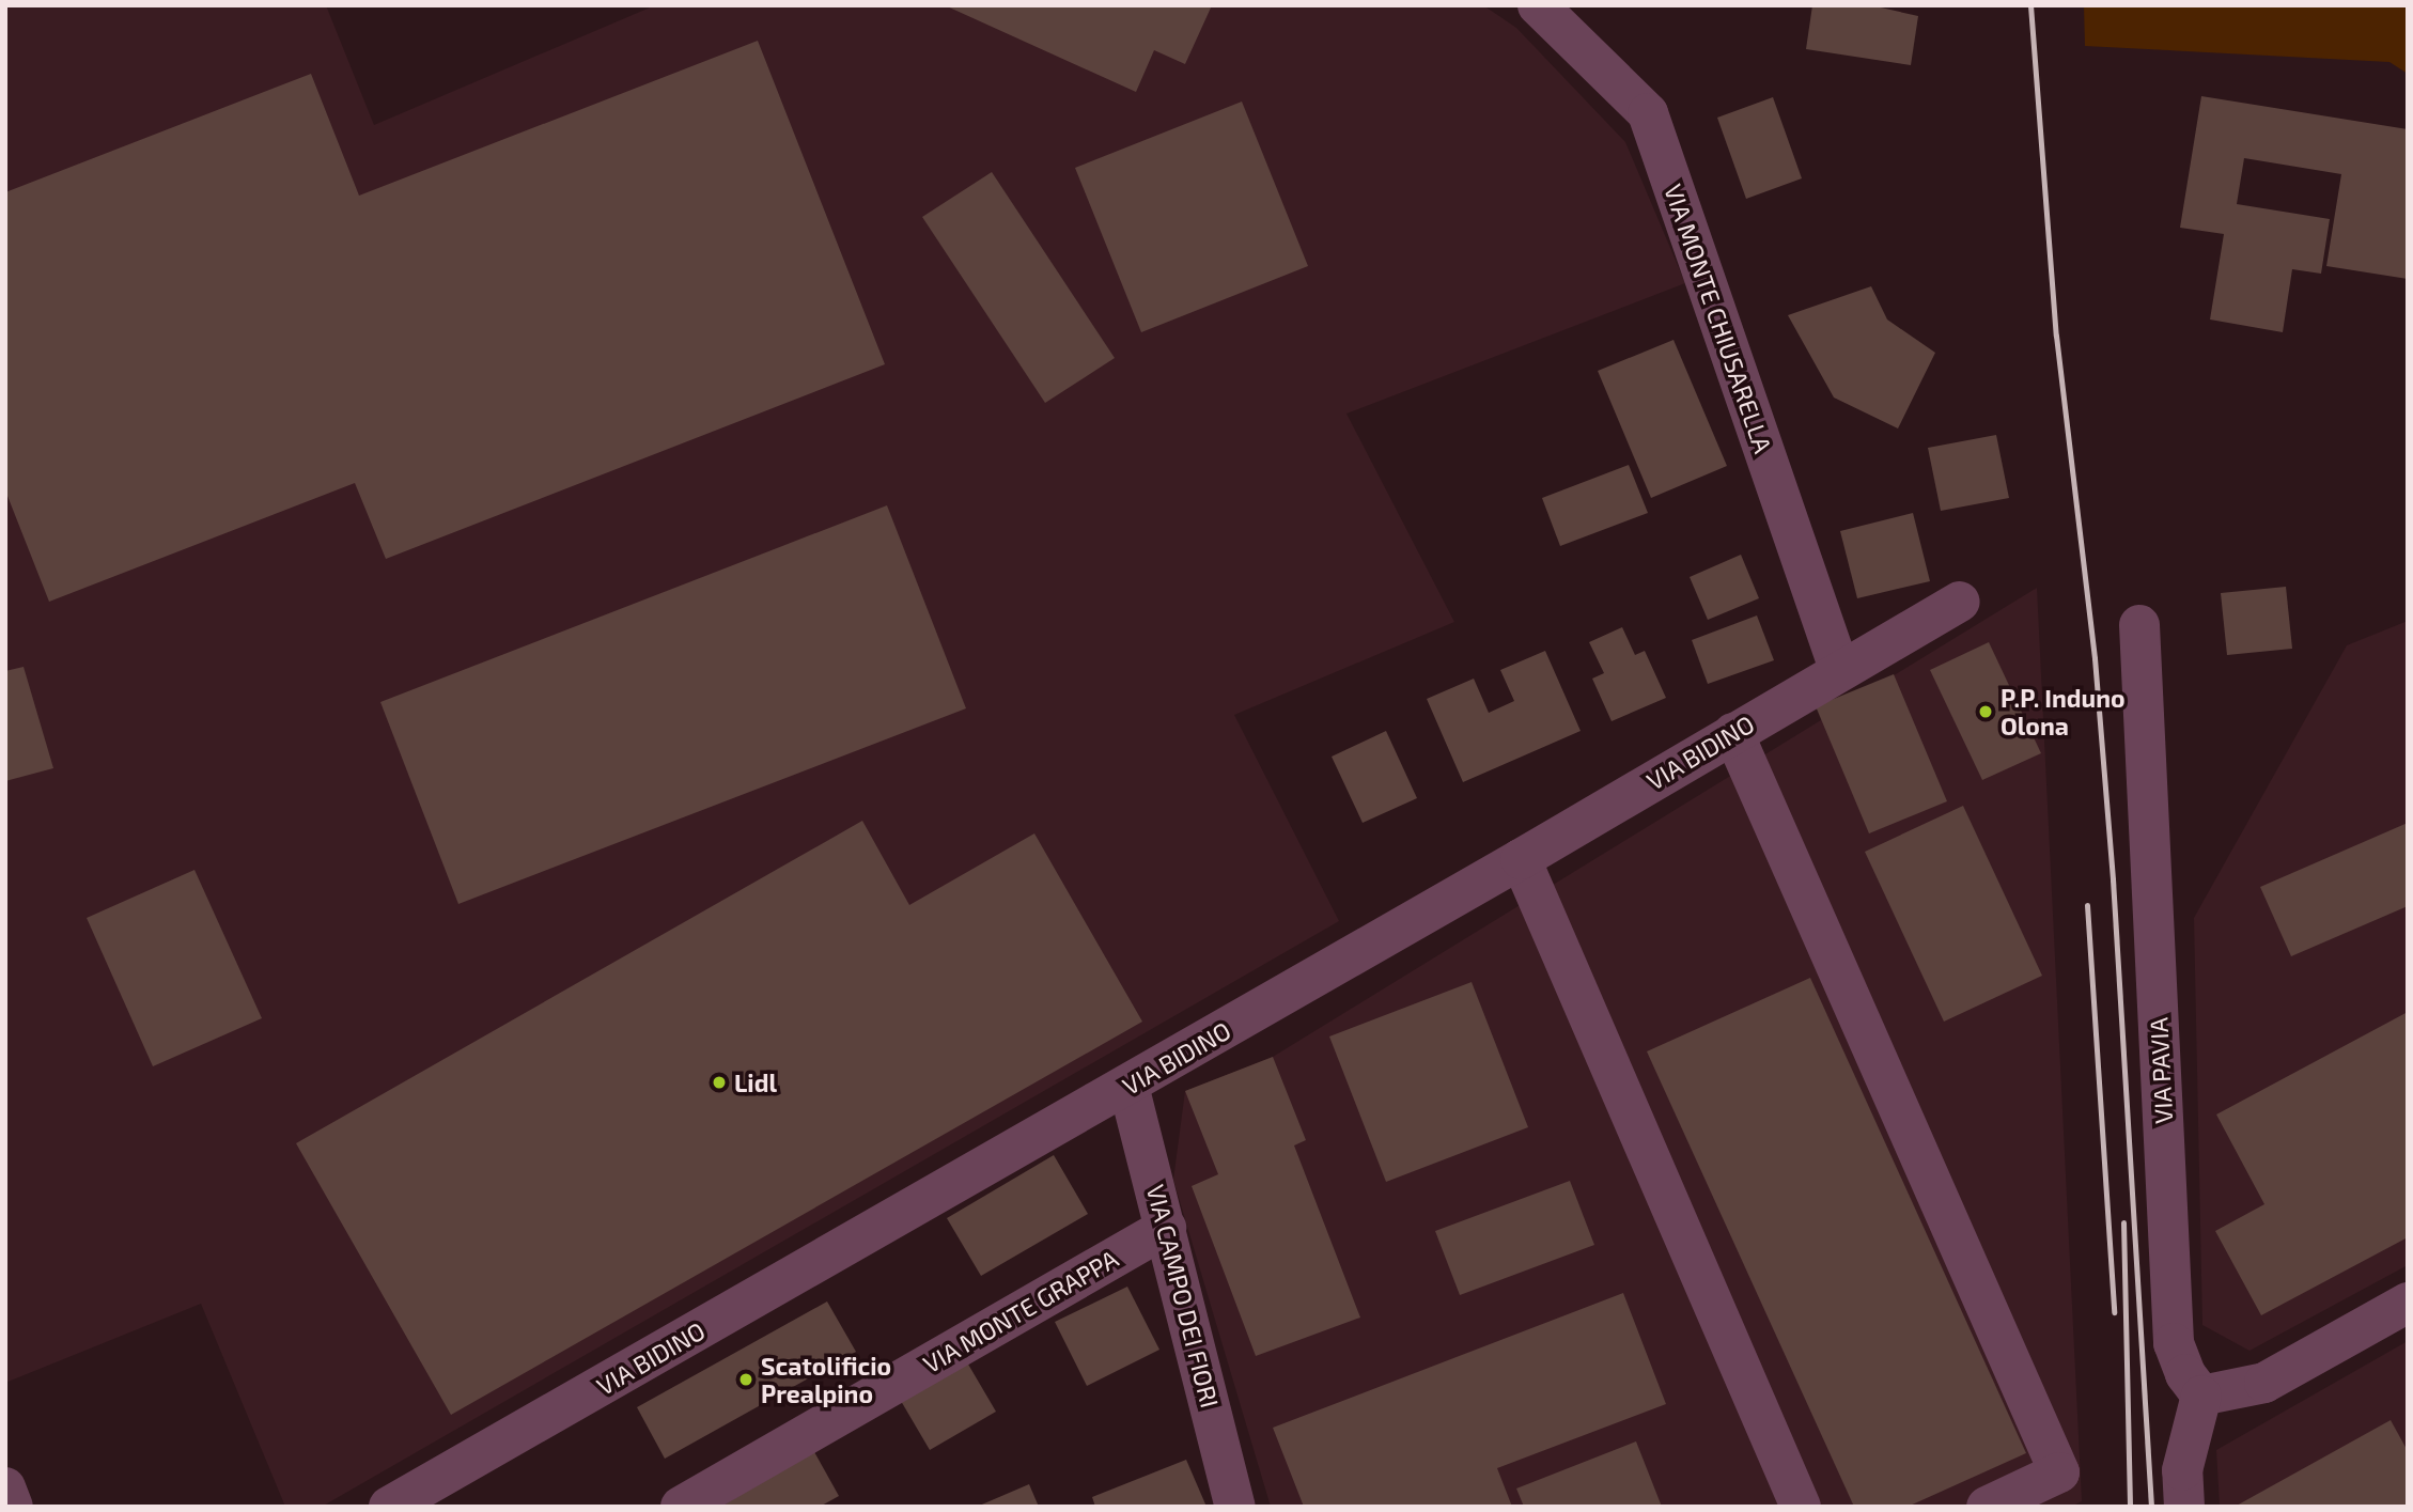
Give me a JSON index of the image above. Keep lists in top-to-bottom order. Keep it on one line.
{"streets":{"street":["VIA MONTE CHIUSARELLA","VIA BIDINO","VIA PAVIA","VIA CAMPO DEI FIORI","VIA MONTE GRAPPA"]},"crossings":[["VIA MONTE CHIUSARELLA","VIA BIDINO"],["VIA BIDINO","VIA CAMPO DEI FIORI"],["VIA CAMPO DEI FIORI","VIA MONTE GRAPPA"]],"places":["P.P. Induno Olona","Lidl","Scatolificio Prealpino"]}
